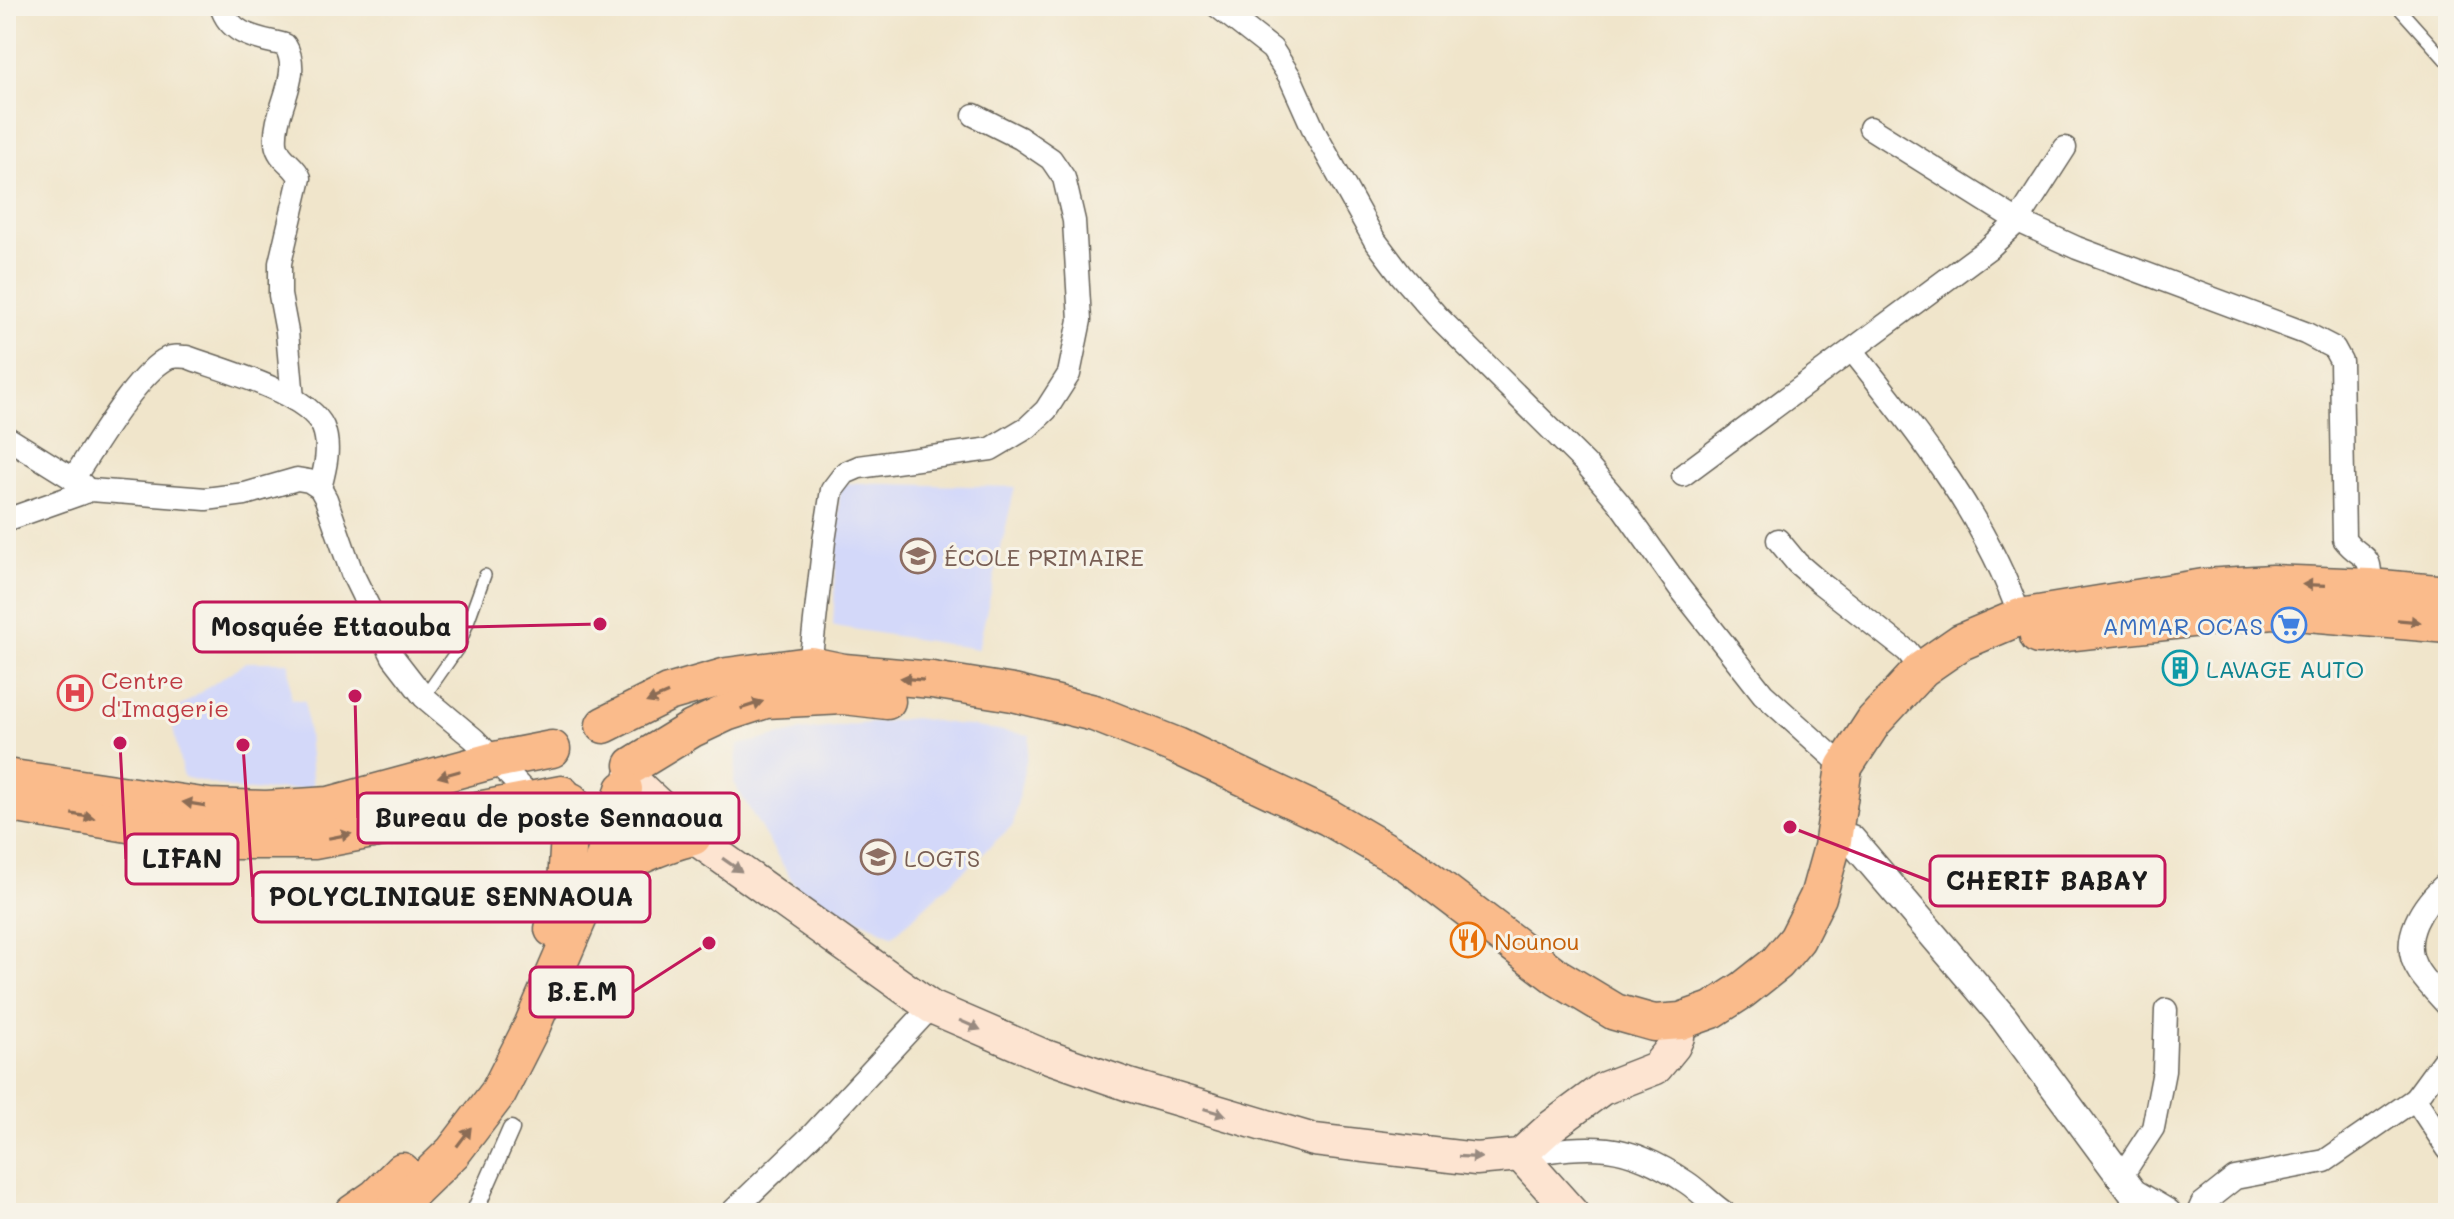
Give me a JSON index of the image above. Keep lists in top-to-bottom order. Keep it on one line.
{"places":{"school or university":["ÉCOLE PRIMAIRE","LOGTS"],"other":["Mosquée Ettaouba","Bureau de poste Sennaoua","LIFAN","POLYCLINIQUE SENNAOUA","CHERIF BABAY","B.E.M"],"supermarket":["AMMAR OCAS"],"building":["LAVAGE AUTO"],"hospital":["Centre d'Imagerie"],"restaurant":["Nounou"]}}
